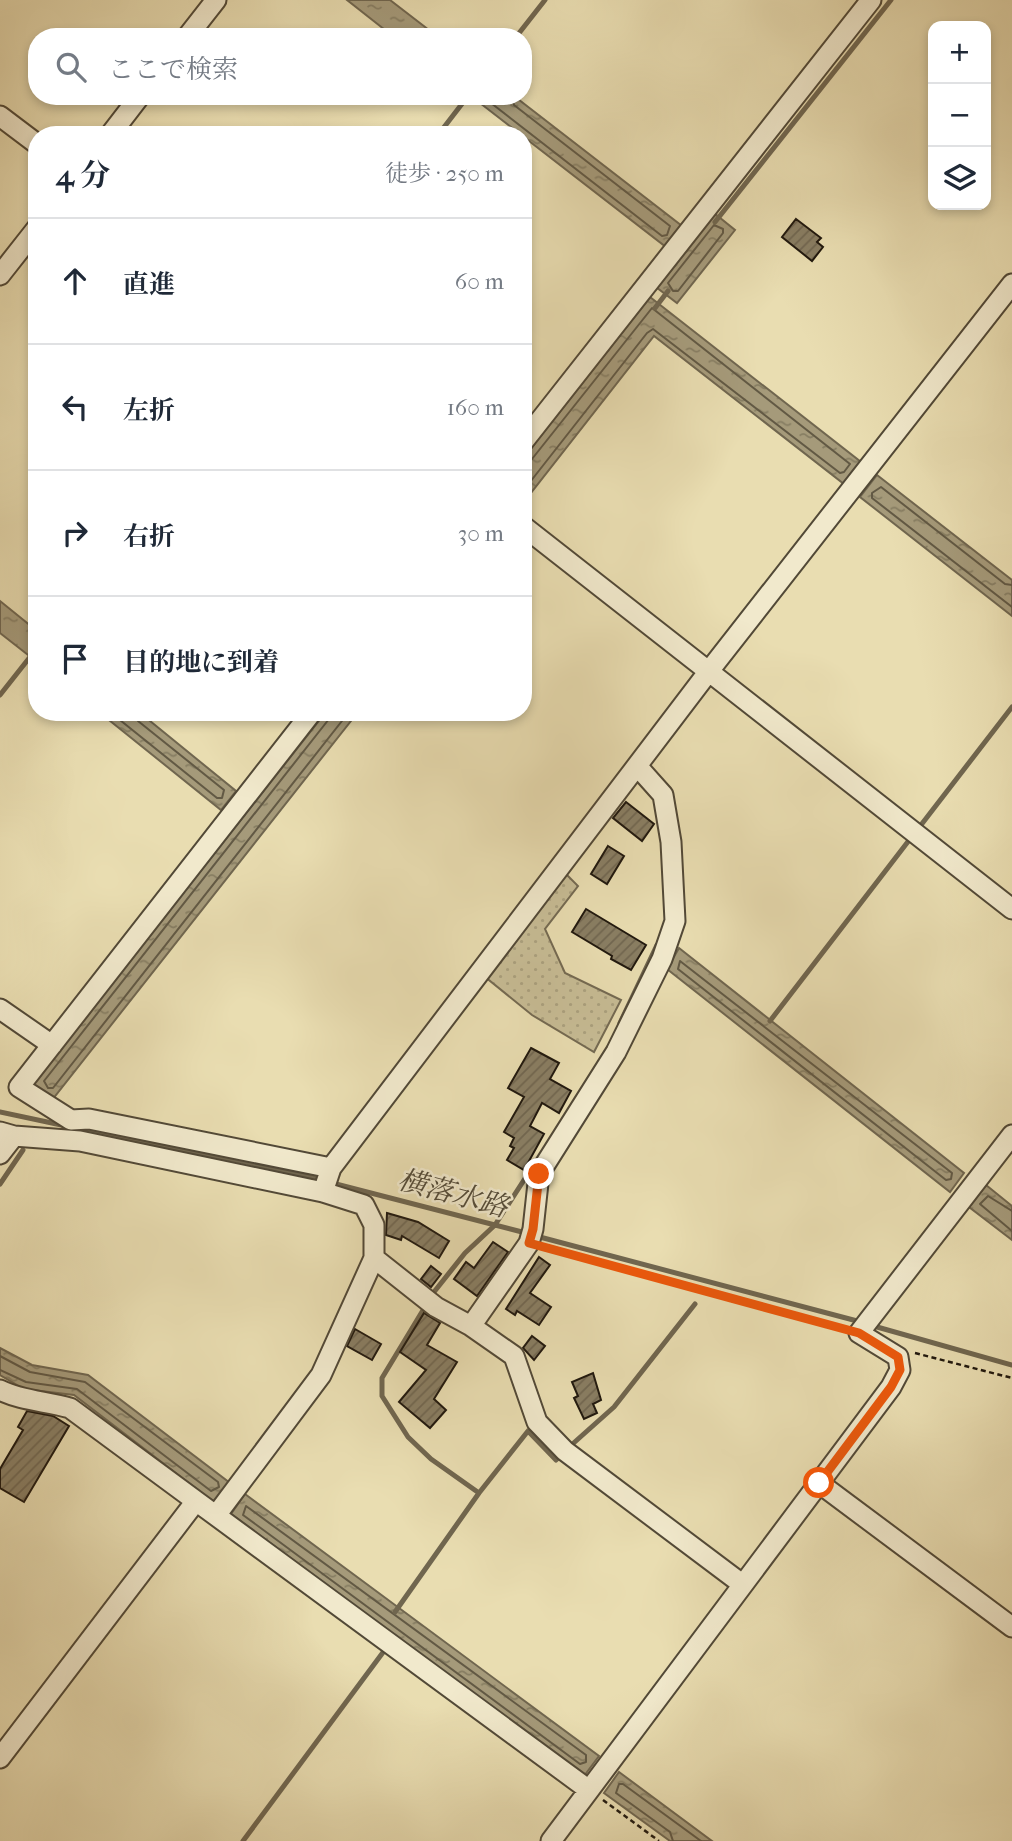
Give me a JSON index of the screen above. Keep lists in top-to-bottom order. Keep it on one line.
{"water":["横落水路"],"page":{"map_buttons":["+","−"],"search":"ここで検索","heading":["4 分","徒歩 · 250 m"],"list":[["直進","60 m"],["左折","160 m"],["右折","30 m"],"目的地に到着"]}}
